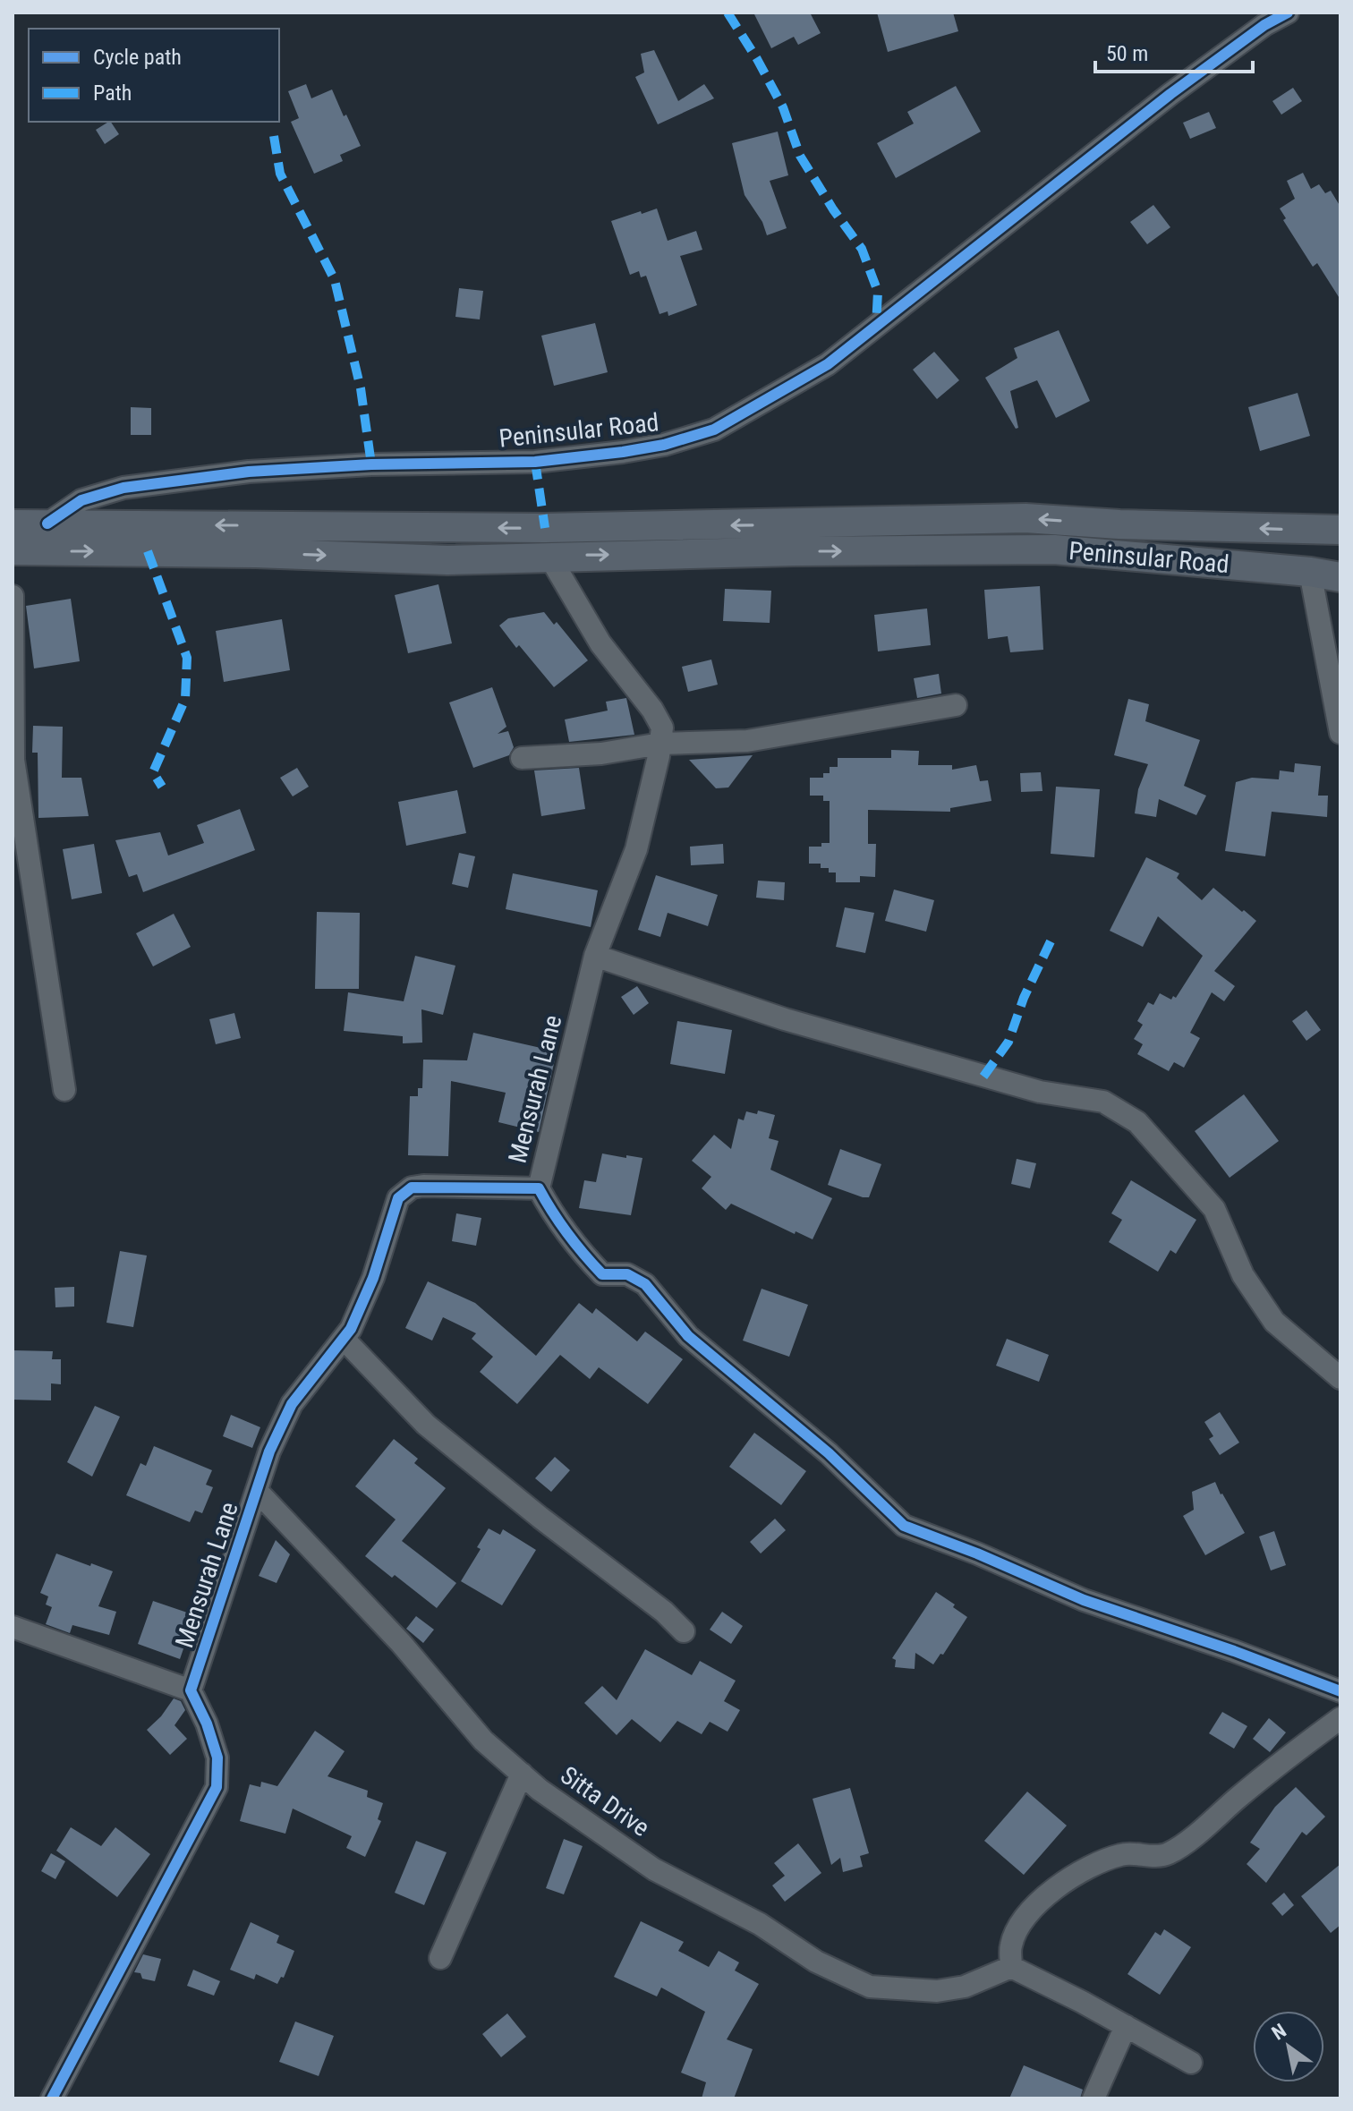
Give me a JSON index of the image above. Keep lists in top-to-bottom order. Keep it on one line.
{"streets":{"main road":["Peninsular Road"],"street":["Mensurah Lane","Sitta Drive"]},"crossings":[["Peninsular Road","Mensurah Lane"],["Mensurah Lane","Sitta Drive"]],"legend":["Cycle path","Path"],"scale_bar":"50 m","north":"top left"}
